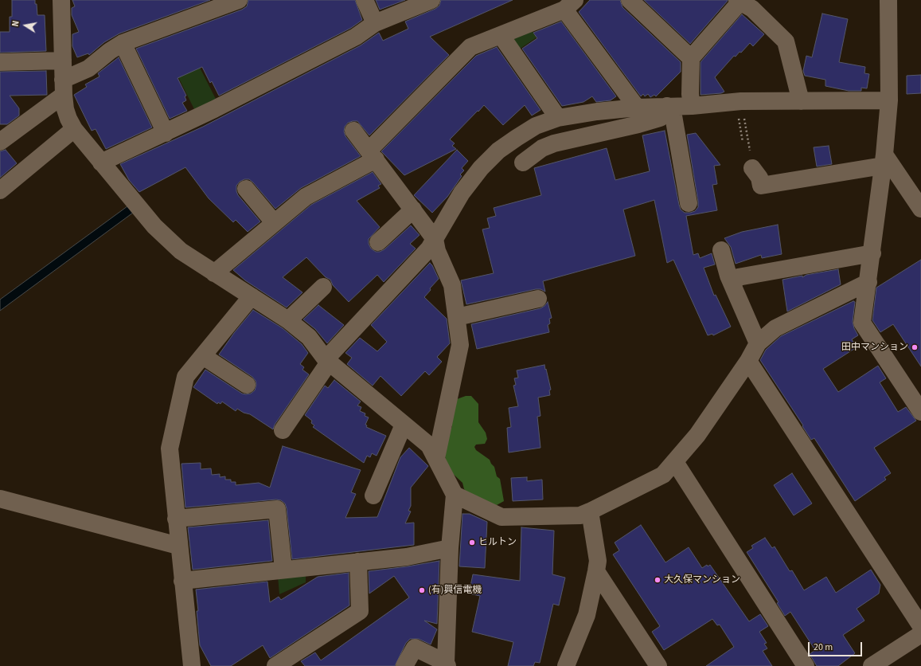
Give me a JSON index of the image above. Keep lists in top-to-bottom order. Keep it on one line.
{"places":["田中マンション","ヒルトン","大久保マンション","(有)興信電機"],"scale_bar":"20 m","north":"left"}
